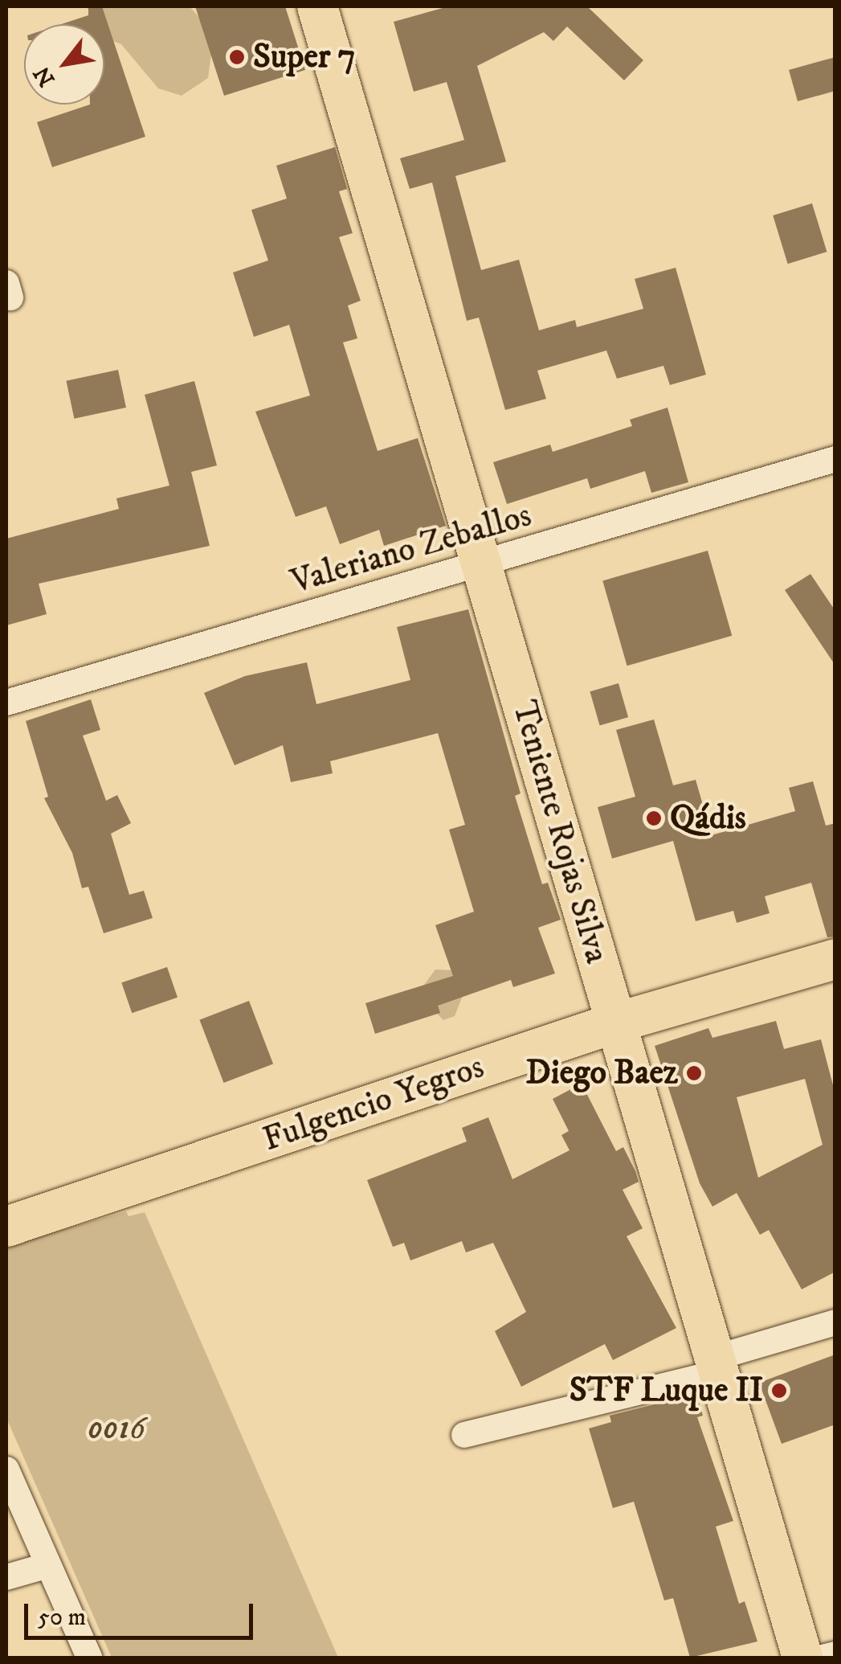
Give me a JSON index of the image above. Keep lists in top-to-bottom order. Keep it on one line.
{"streets":{"main road":["Teniente Rojas Silva","Fulgencio Yegros"],"street":["Valeriano Zeballos"]},"crossings":[["Valeriano Zeballos","Teniente Rojas Silva"],["Teniente Rojas Silva","Fulgencio Yegros"]],"parks":["0016"],"places":["Super 7","Qádis","Diego Baez","STF Luque II"],"scale_bar":"50 m","north":"bottom left"}
